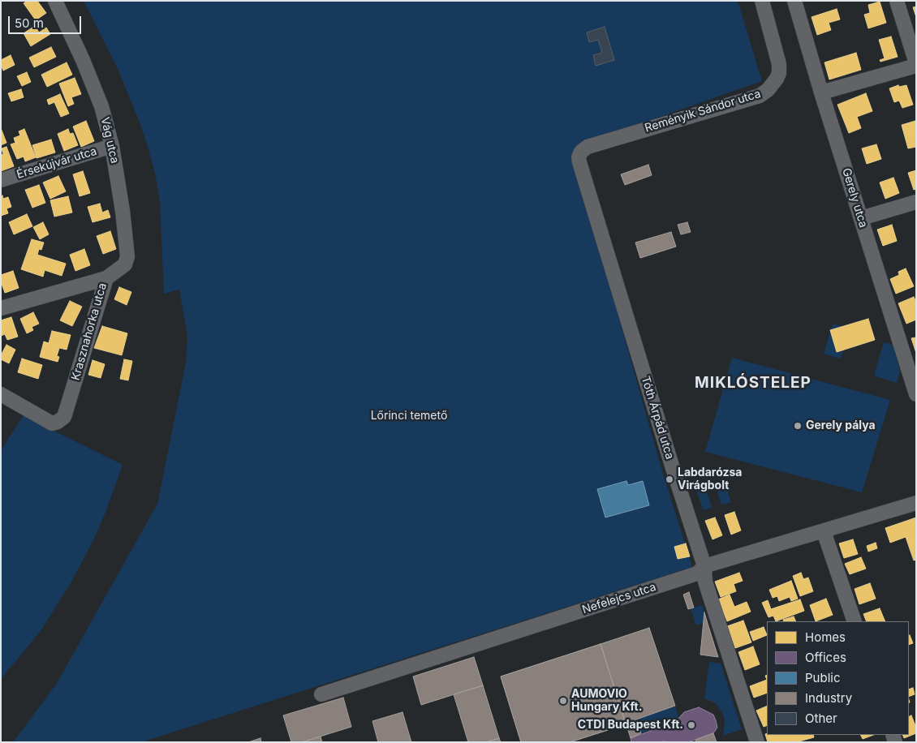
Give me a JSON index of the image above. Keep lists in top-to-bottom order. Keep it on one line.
{"streets":{"street":["Reményik Sándor utca","Vág utca","Érsekújvár utca","Gerely utca","Krasznahorka utca","Tóth Árpád utca","Nefelejcs utca"]},"crossings":[["Reményik Sándor utca","Tóth Árpád utca"],["Vág utca","Érsekújvár utca"],["Vág utca","Krasznahorka utca"],["Tóth Árpád utca","Nefelejcs utca"]],"districts":["MIKLÓSTELEP"],"parks":["Lőrinci temető"],"places":["Gerely pálya","Labdarózsa Virágbolt","AUMOVIO Hungary Kft.","CTDI Budapest Kft."],"legend":["Homes","Offices","Public","Industry","Other"],"scale_bar":"50 m"}
